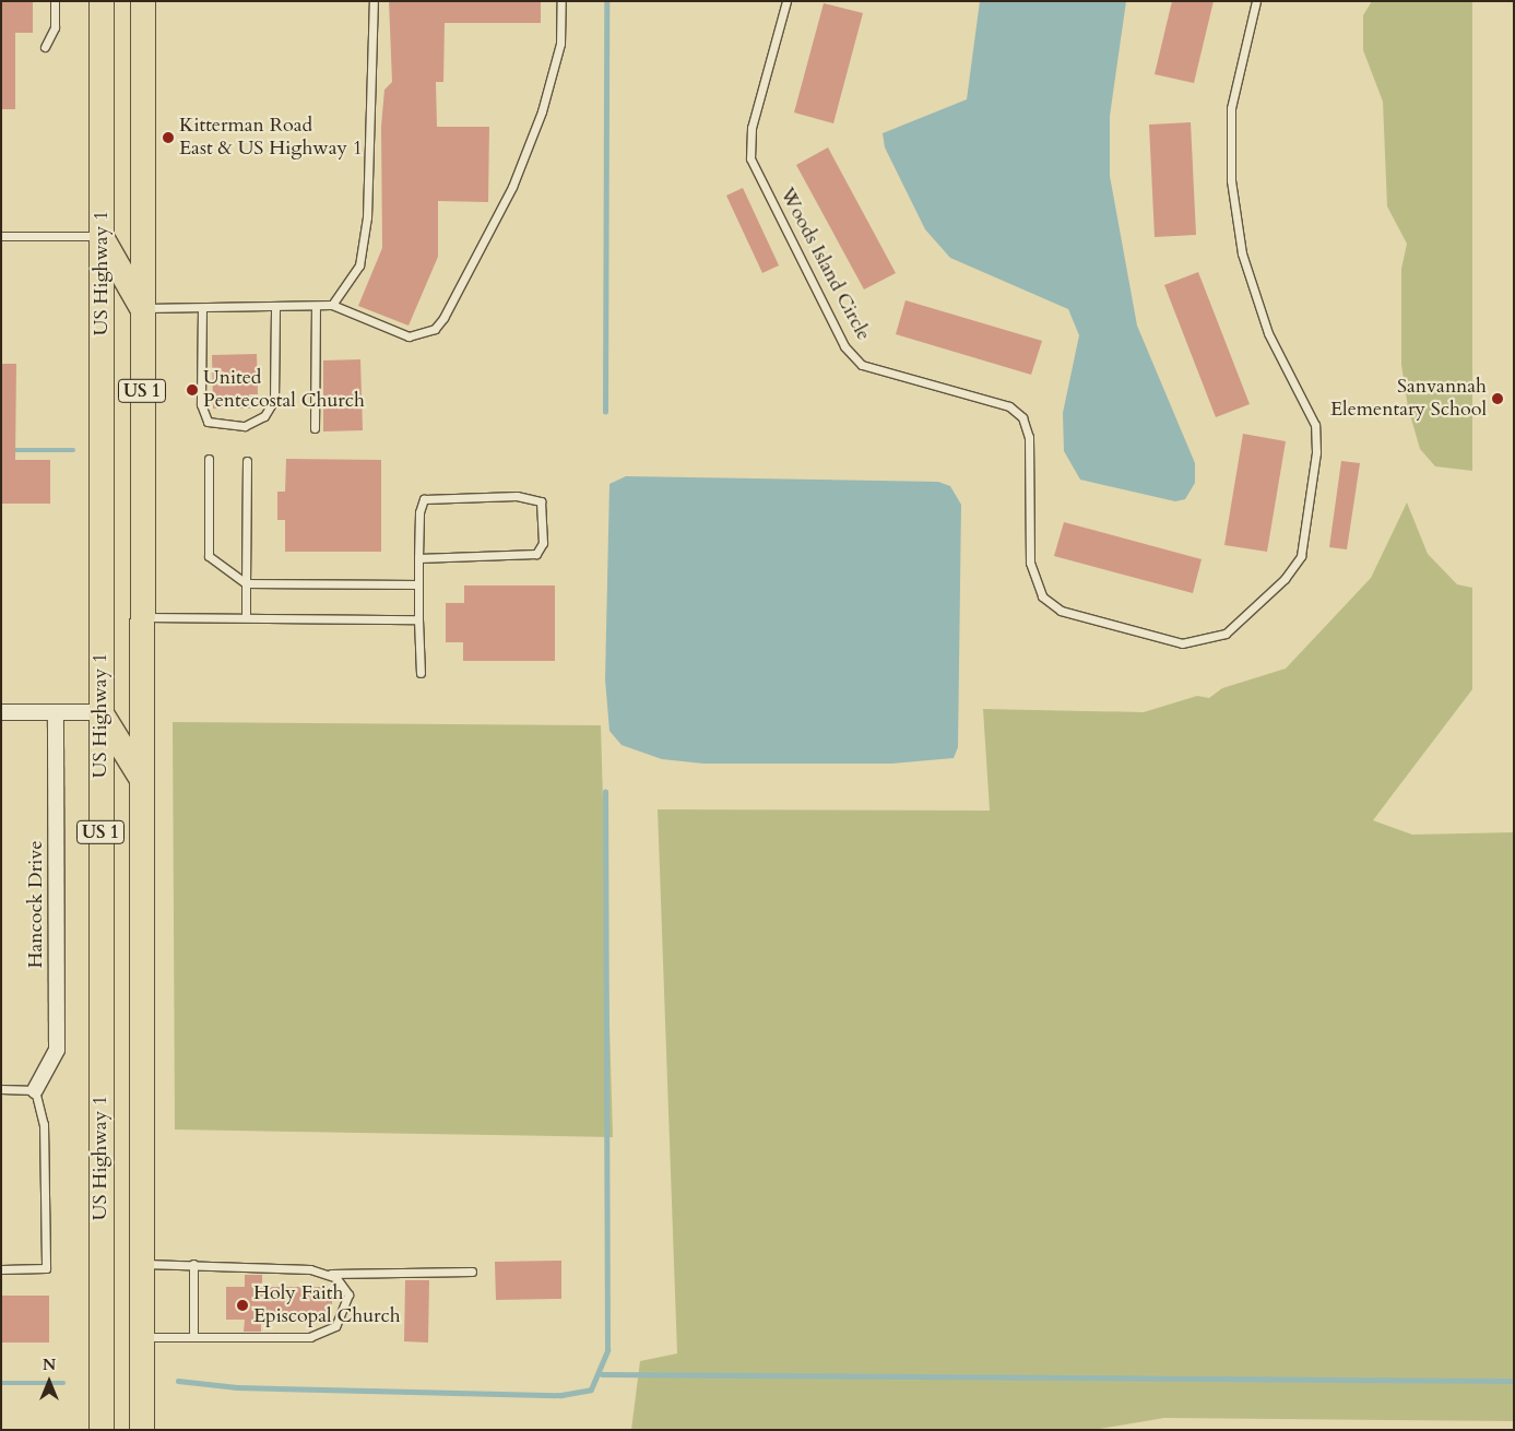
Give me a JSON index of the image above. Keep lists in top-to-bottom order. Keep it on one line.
{"streets":{"main road":["US Highway 1","US 1"],"street":["Hancock Drive"],"lane":["Woods Island Circle"]},"places":["Kitterman Road East & US Highway 1","United Pentecostal Church","Sanvannah Elementary School","Holy Faith Episcopal Church"],"north":"top"}
